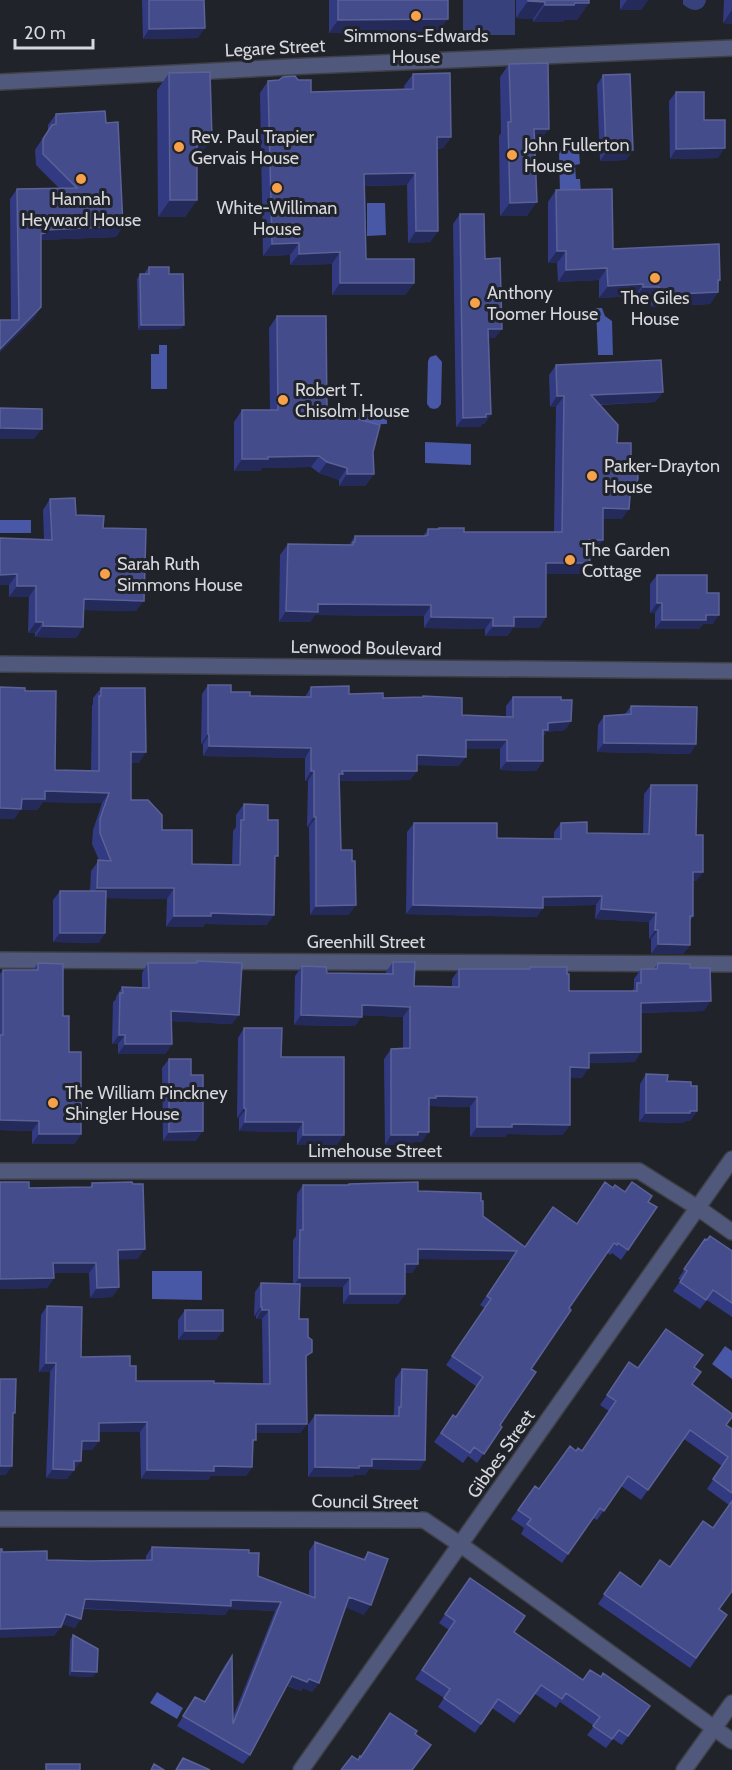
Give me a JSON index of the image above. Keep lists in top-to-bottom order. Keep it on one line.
{"streets":{"street":["Legare Street","Lenwood Boulevard","Greenhill Street","Limehouse Street","Gibbes Street","Council Street"]},"crossings":[["Limehouse Street","Gibbes Street"],["Gibbes Street","Council Street"]],"places":["Simmons-Edwards House","Rev. Paul Trapier Gervais House","John Fullerton House","Hannah Heyward House","White-Williman House","The Giles House","Anthony Toomer House","Robert T. Chisolm House","Parker-Drayton House","The Garden Cottage","Sarah Ruth Simmons House","The William Pinckney Shingler House"],"scale_bar":"20 m"}
